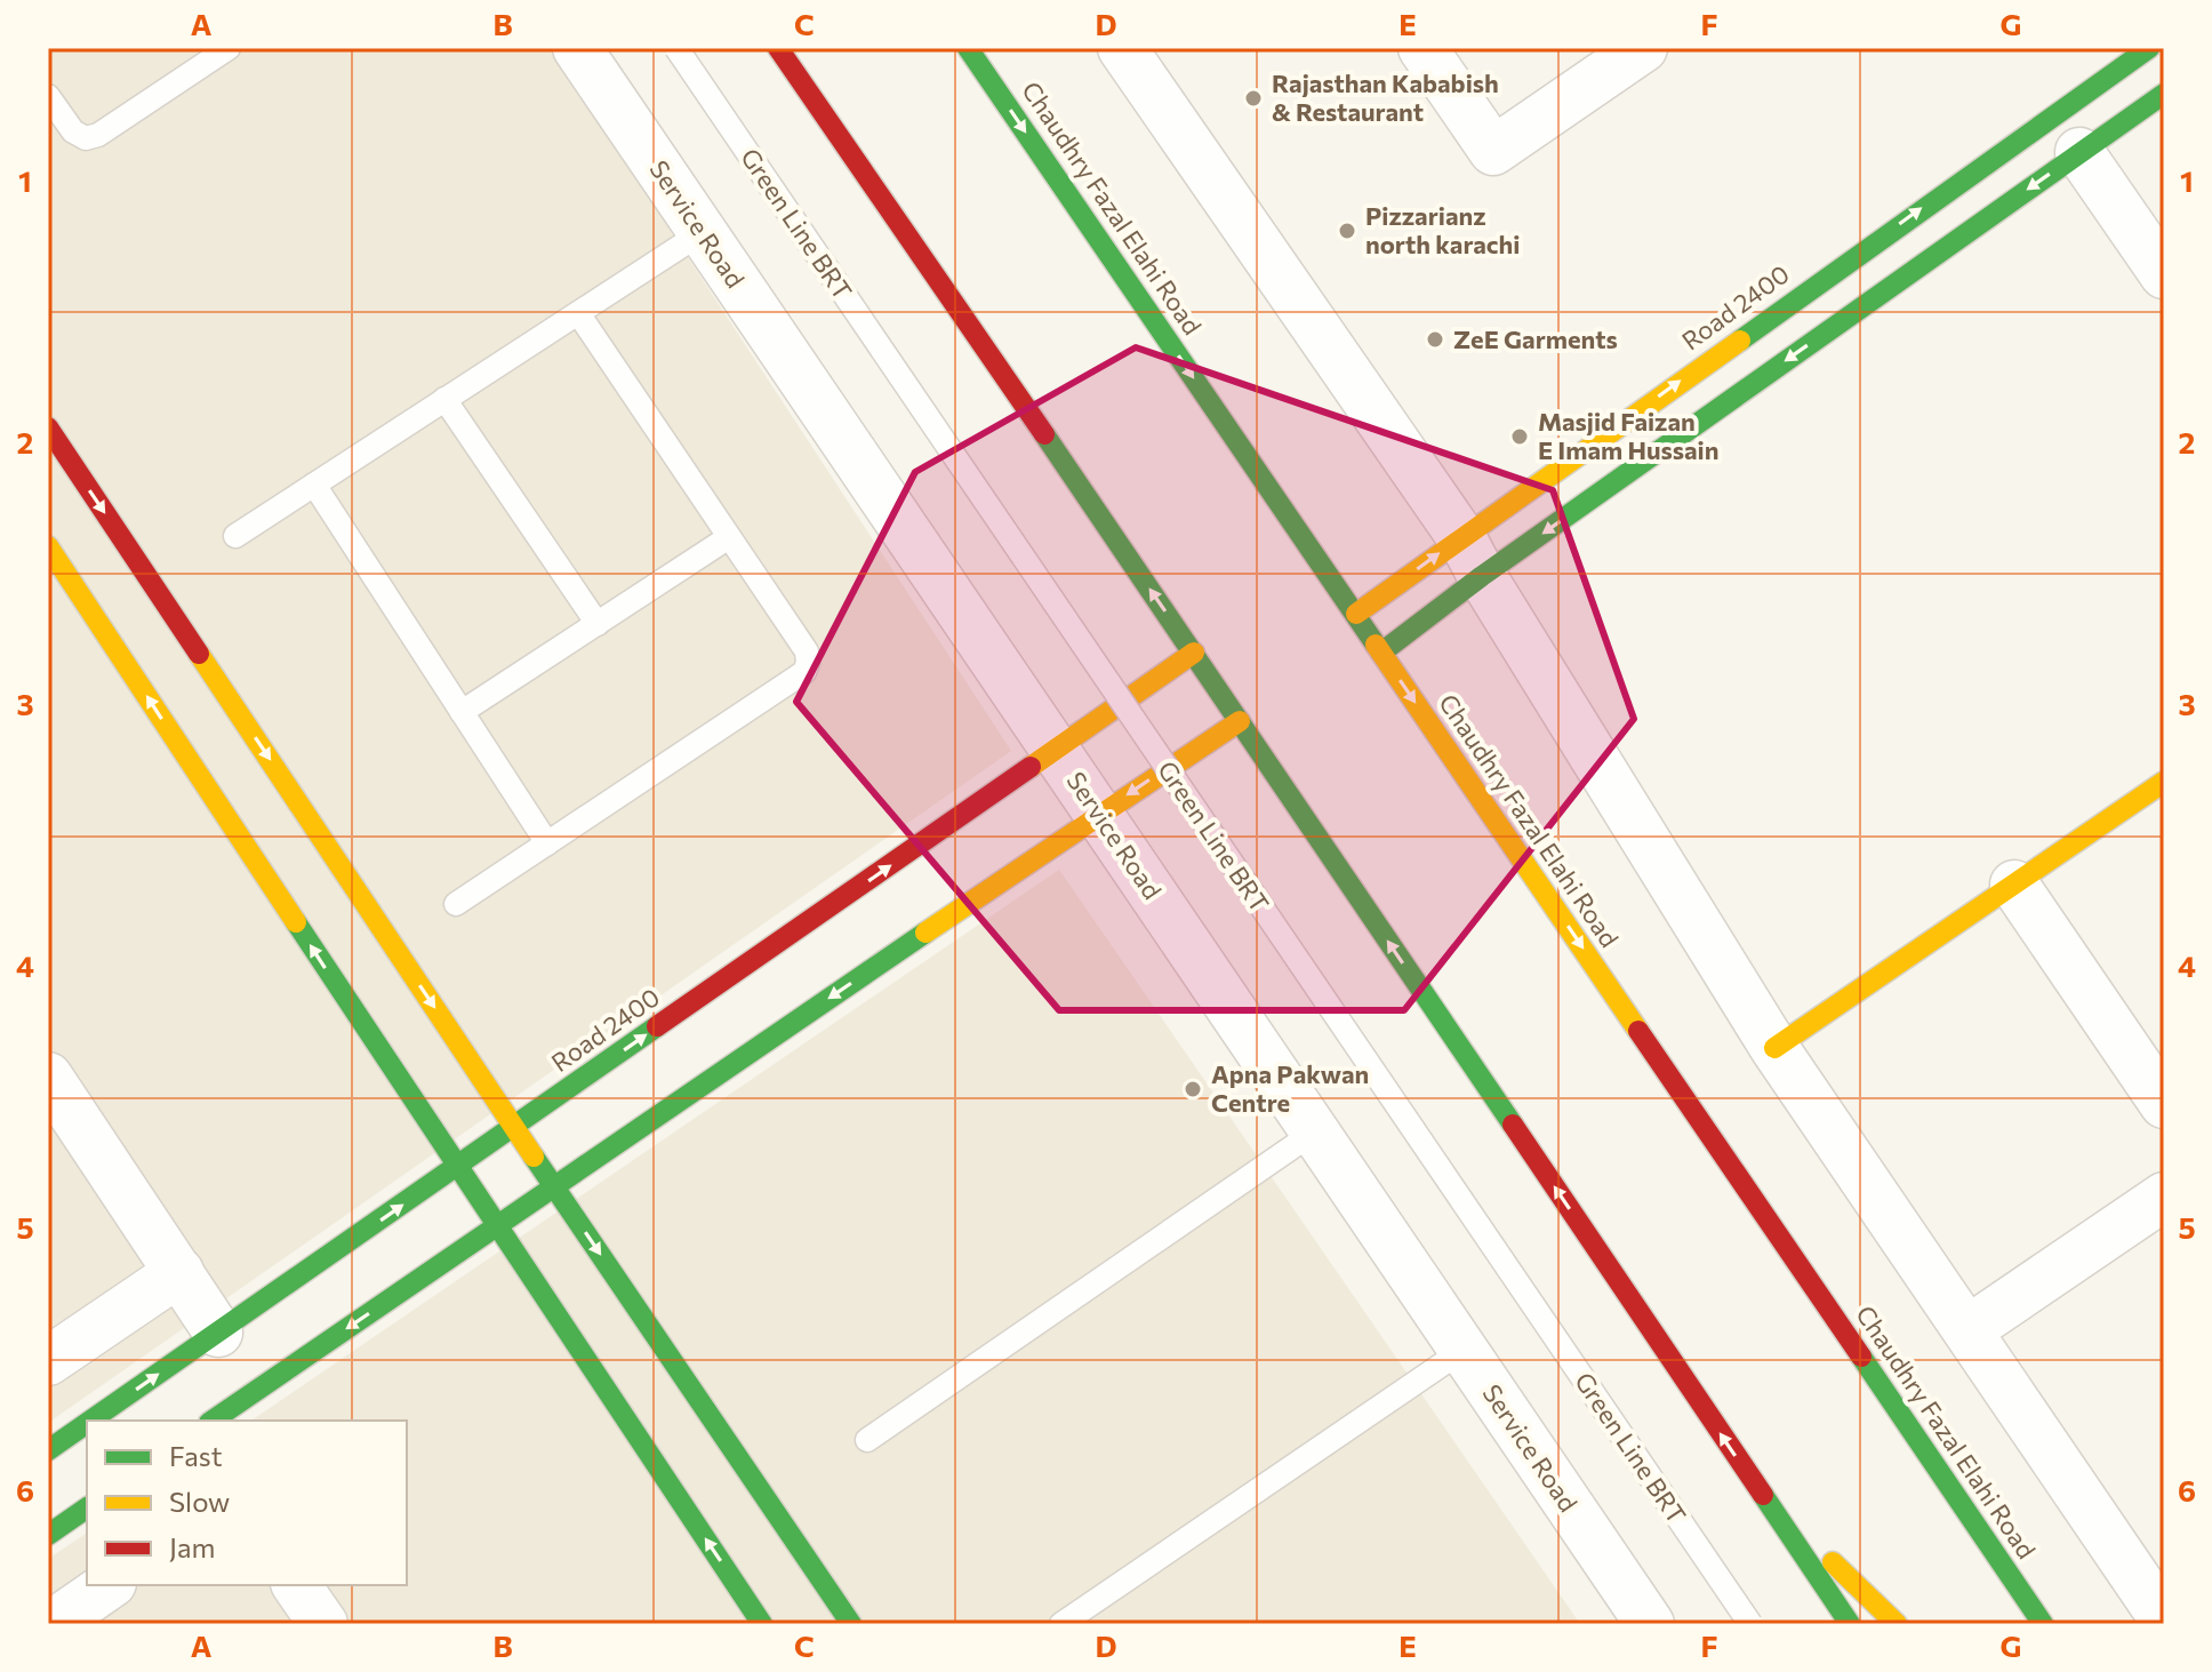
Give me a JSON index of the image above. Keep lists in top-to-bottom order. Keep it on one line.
{"streets":{"main road":["Chaudhry Fazal Elahi Road","Road 2400"],"street":["Service Road"],"lane":["Green Line BRT"]},"crossings":[["Chaudhry Fazal Elahi Road","Road 2400"],["Service Road","Road 2400"]],"places":["Rajasthan Kababish & Restaurant","Pizzarianz north karachi","ZeE Garments","Masjid Faizan E Imam Hussain","Apna Pakwan Centre"],"legend":["Fast","Slow","Jam"],"grid":{"columns":["A","B","C","D","E","F","G"],"rows":["1","2","3","4","5","6"]}}
